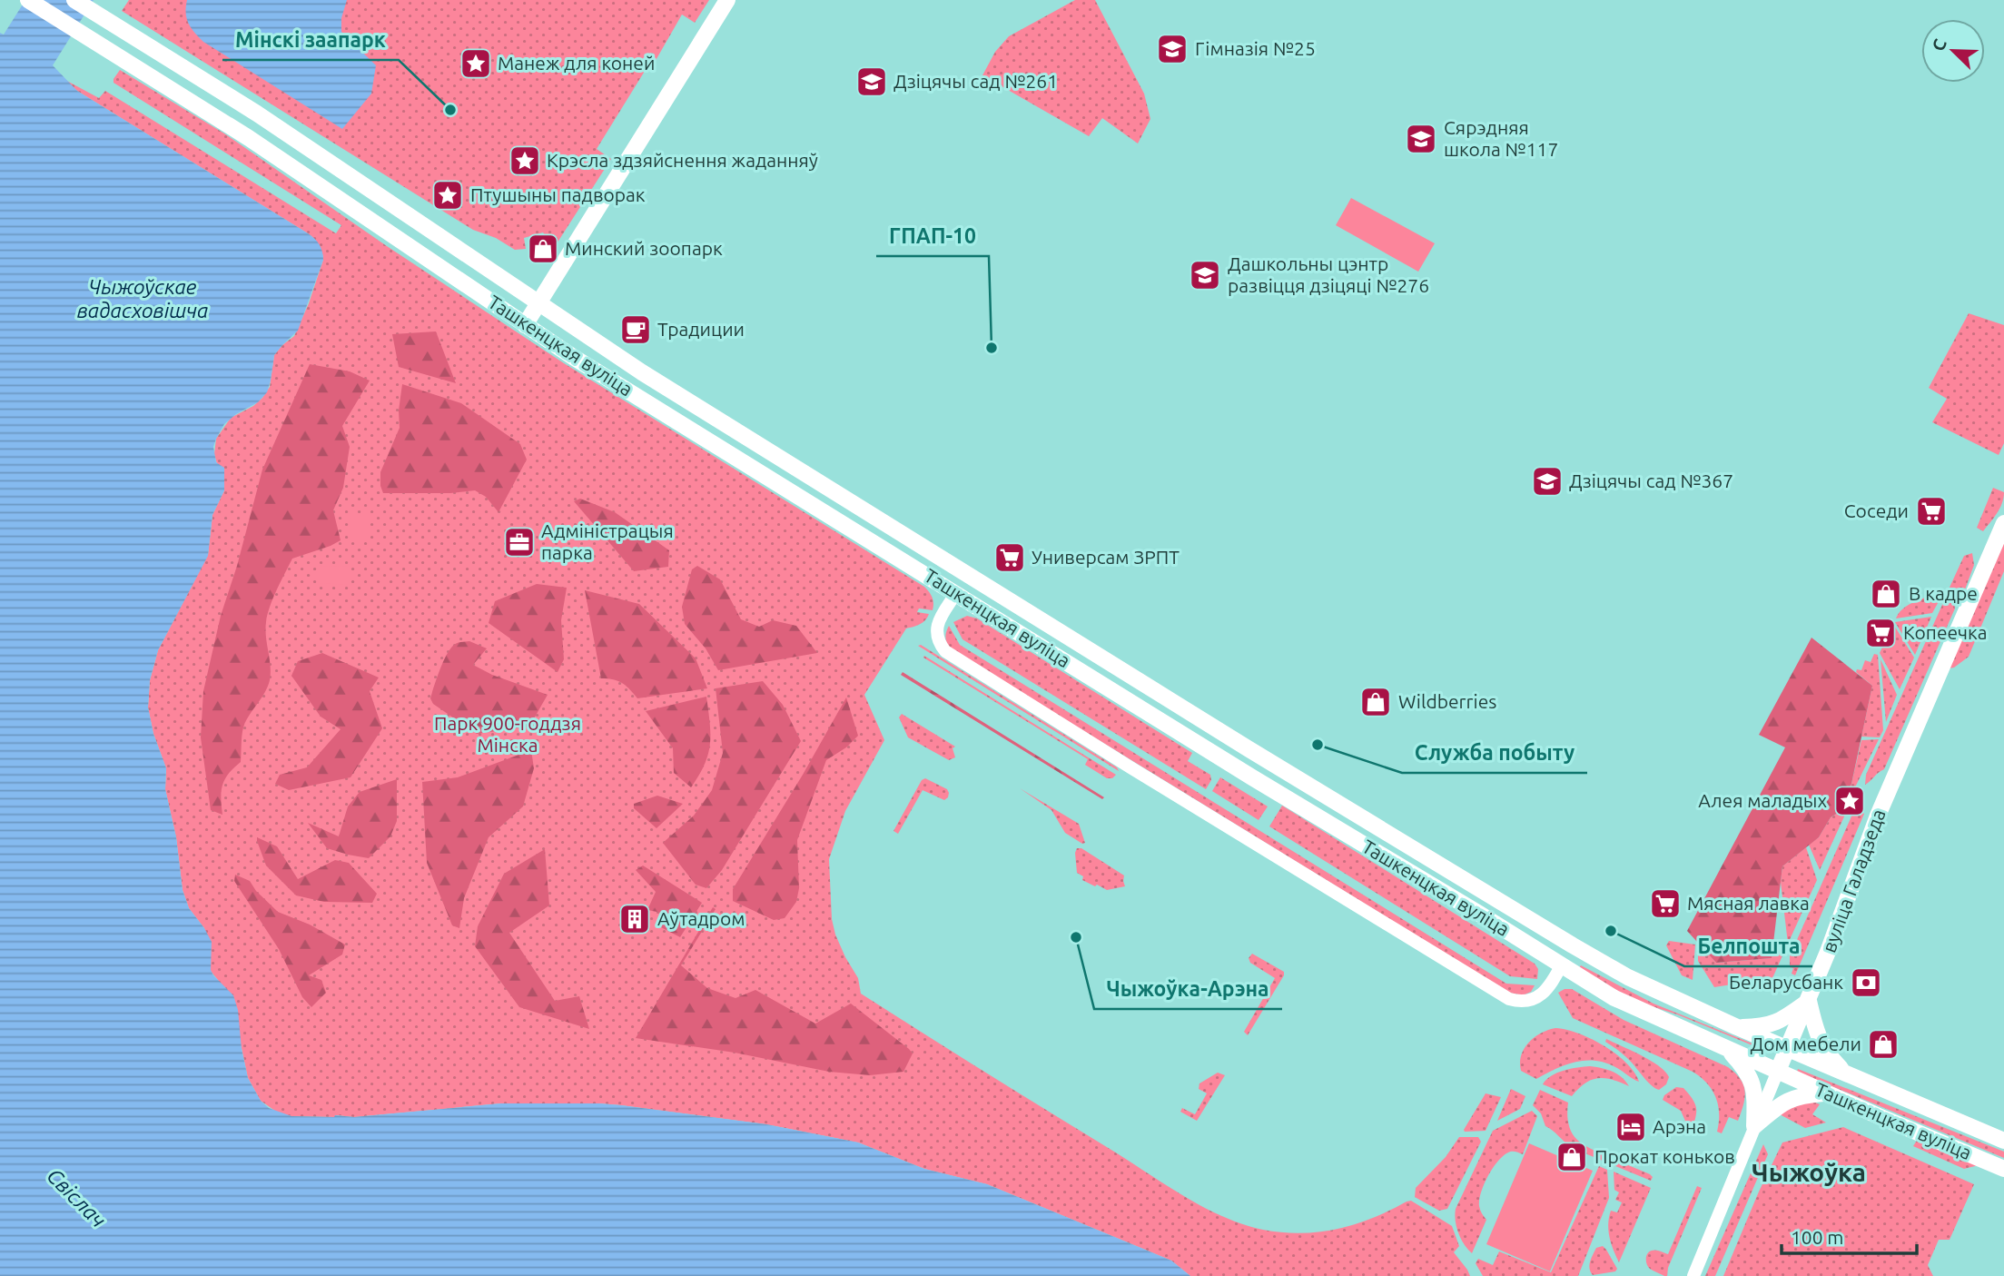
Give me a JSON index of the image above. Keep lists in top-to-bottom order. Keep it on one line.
{"streets":{"main road":["Ташкенцкая вуліца","вуліца Галадзеда"]},"crossings":[["Ташкенцкая вуліца","вуліца Галадзеда"]],"districts":["Чыжоўка"],"water":["Чыжоўскае вадасховішча","Свіслач"],"parks":["Парк 900-годдзя Мінска"],"places":{"school or university":["Гімназія №25","Дзіцячы сад №261","Сярэдняя школа №117","Дашкольны цэнтр развіцця дзіцяці №276","Дзіцячы сад №367"],"place":["Манеж для коней","Крэсла здзяйснення жаданняў","Птушыны падворак","Алея маладых"],"other":["Мінскі заапарк","ГПАП-10","Служба побыту","Белпошта","Чыжоўка-Арэна"],"shop":["Минский зоопарк","В кадре","Wildberries","Дом мебели","Прокат коньков"],"cafe":["Традиции"],"supermarket":["Соседи","Универсам ЗРПТ","Копеечка","Мясная лавка"],"office":["Адміністрацыя парка"],"building":["Аўтадром"],"bank":["Беларусбанк"],"hotel":["Арэна"]},"scale_bar":"100 m","north":"top left"}
